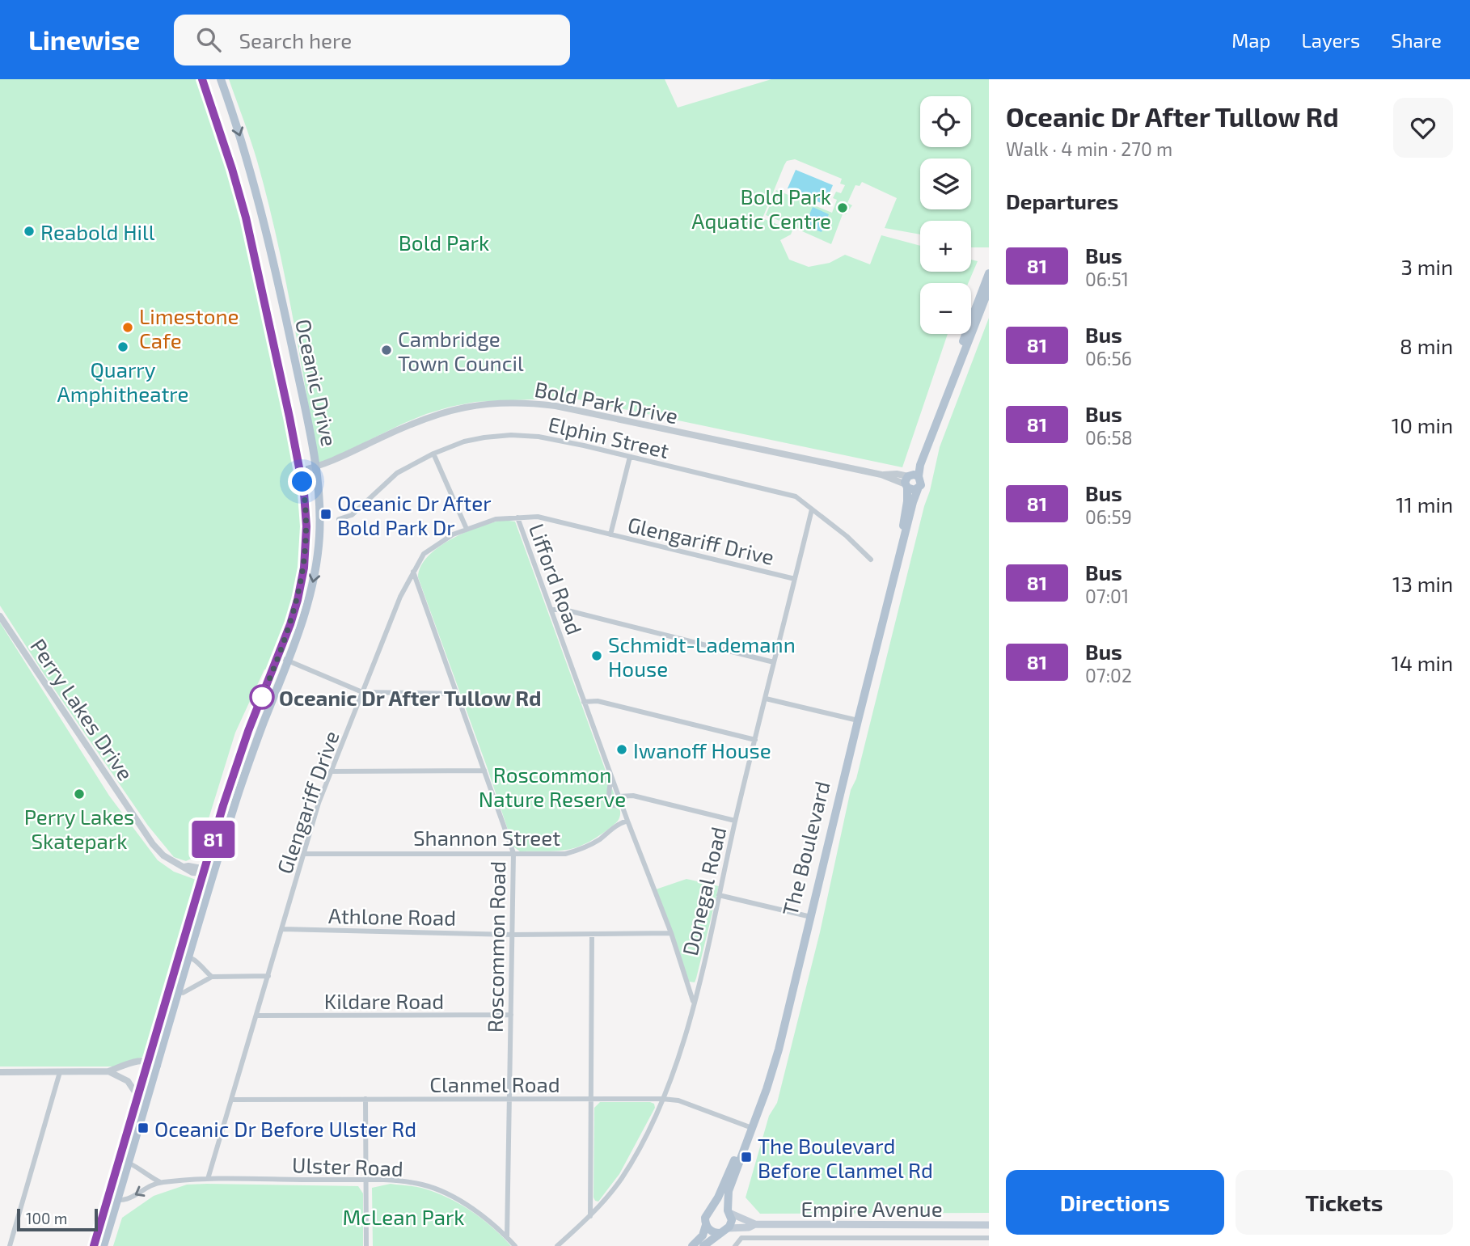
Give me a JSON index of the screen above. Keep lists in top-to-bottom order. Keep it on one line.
{"streets":{"main road":["Oceanic Drive","The Boulevard","Empire Avenue"],"street":["Bold Park Drive","Elphin Street","Glengariff Drive","Lifford Road","Perry Lakes Drive","Shannon Street","Donegal Road","Athlone Road","Roscommon Road","Kildare Road","Clanmel Road","Ulster Road"]},"crossings":[["Oceanic Drive","Bold Park Drive"],["Oceanic Drive","Perry Lakes Drive"],["Oceanic Drive","Ulster Road"],["Bold Park Drive","The Boulevard"],["Elphin Street","Donegal Road"],["Glengariff Drive","Lifford Road"],["Glengariff Drive","Shannon Street"],["Glengariff Drive","Donegal Road"],["Glengariff Drive","Athlone Road"],["Glengariff Drive","Roscommon Road"],["Glengariff Drive","Kildare Road"],["Glengariff Drive","Clanmel Road"],["Glengariff Drive","Ulster Road"],["Lifford Road","Shannon Street"],["Lifford Road","Donegal Road"],["Lifford Road","Athlone Road"],["Shannon Street","Roscommon Road"],["The Boulevard","Clanmel Road"],["The Boulevard","Empire Avenue"],["Donegal Road","Clanmel Road"],["Athlone Road","Roscommon Road"],["Roscommon Road","Kildare Road"],["Roscommon Road","Clanmel Road"],["Roscommon Road","Ulster Road"]],"parks":["Bold Park","Roscommon Nature Reserve","McLean Park"],"places":{"other":["Bold Park Aquatic Centre","Reabold Hill","Limestone Cafe","Quarry Amphitheatre","Cambridge Town Council","Schmidt-Lademann House","Oceanic Dr After Tullow Rd","Iwanoff House","Perry Lakes Skatepark"],"transit":["Oceanic Dr After Bold Park Dr","Oceanic Dr Before Ulster Rd","The Boulevard Before Clanmel Rd"]},"lines":["bus line 81"],"scale_bar":"100 m","page":{"header":"Linewise","search":"Search here","nav":["Map","Layers","Share"],"on_map":"81","heading":[["Oceanic Dr After Tullow Rd","Walk · 4 min · 270 m"],"Departures"],"map_buttons":["+","−"],"list":[{"mark":"81","name":"Bus","note":"06:51","value":"3 min"},{"mark":"81","name":"Bus","note":"06:56","value":"8 min"},{"mark":"81","name":"Bus","note":"06:58","value":"10 min"},{"mark":"81","name":"Bus","note":"06:59","value":"11 min"},{"mark":"81","name":"Bus","note":"07:01","value":"13 min"},{"mark":"81","name":"Bus","note":"07:02","value":"14 min"}],"buttons":["Directions","Tickets"],"scale":"100 m"}}
